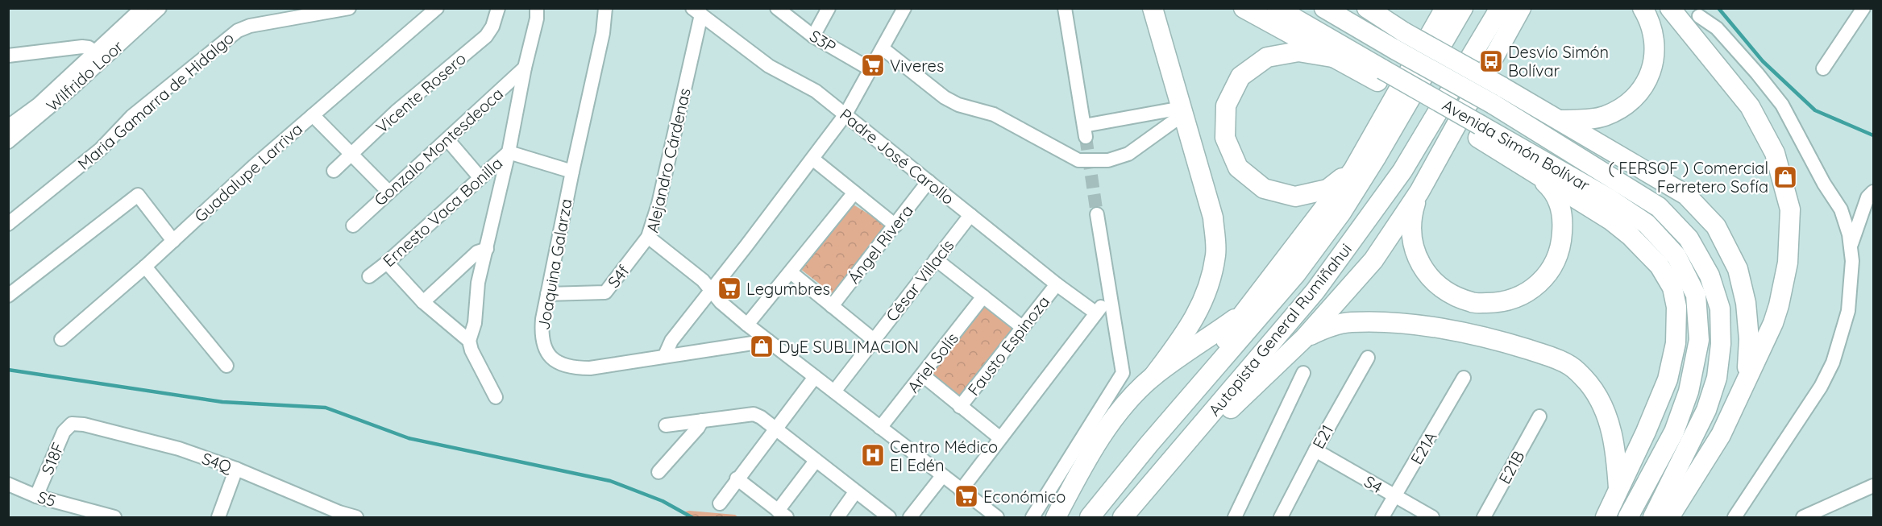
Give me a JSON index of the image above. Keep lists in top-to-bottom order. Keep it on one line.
{"streets":{"highway":["Avenida Simón Bolívar","Autopista General Rumiñahui"],"street":["S3P","Wilfrido Loor","Vicente Rosero","Maria Gamarra de Hidalgo","Gonzalo Montesdeoca","Padre José Carollo","Alejandro Cárdenas","Guadalupe Larriva","Ernesto Vaca Bonilla","Ángel Rivera","Joaquina Galarza","S4f","César Villacís","Fausto Espinoza","Ariel Solís","E21","E21A","S18F","S4Q","E21B","S4","S5"]},"crossings":[["Padre José Carollo","Alejandro Cárdenas"],["Padre José Carollo","Ángel Rivera"],["Padre José Carollo","César Villacís"],["Padre José Carollo","Fausto Espinoza"],["Alejandro Cárdenas","Joaquina Galarza"],["Alejandro Cárdenas","S4f"],["Alejandro Cárdenas","César Villacís"],["Alejandro Cárdenas","Ariel Solís"],["Ernesto Vaca Bonilla","Joaquina Galarza"],["Joaquina Galarza","S4f"],["E21","S4"],["E21A","S4"],["S18F","S4Q"],["S18F","S5"]],"places":{"bus stop":["Desvío Simón Bolívar"],"supermarket":["Viveres","Legumbres","Económico"],"shop":["( FERSOF ) Comercial Ferretero Sofía","DyE SUBLIMACION"],"hospital":["Centro Médico El Edén"]}}
